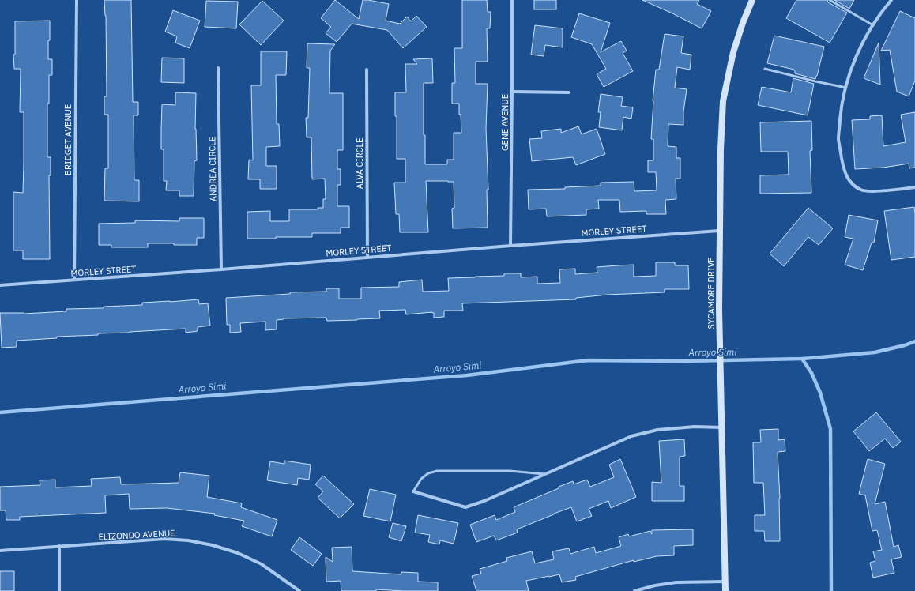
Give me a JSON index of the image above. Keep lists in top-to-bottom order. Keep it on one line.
{"streets":{"main road":["SYCAMORE DRIVE"],"street":["GENE AVENUE","BRIDGET AVENUE","ALVA CIRCLE","ANDREA CIRCLE","MORLEY STREET","ELIZONDO AVENUE"]},"crossings":[["GENE AVENUE","MORLEY STREET"],["BRIDGET AVENUE","MORLEY STREET"],["ALVA CIRCLE","MORLEY STREET"],["ANDREA CIRCLE","MORLEY STREET"],["MORLEY STREET","SYCAMORE DRIVE"]],"water":["Arroyo Simi"]}
